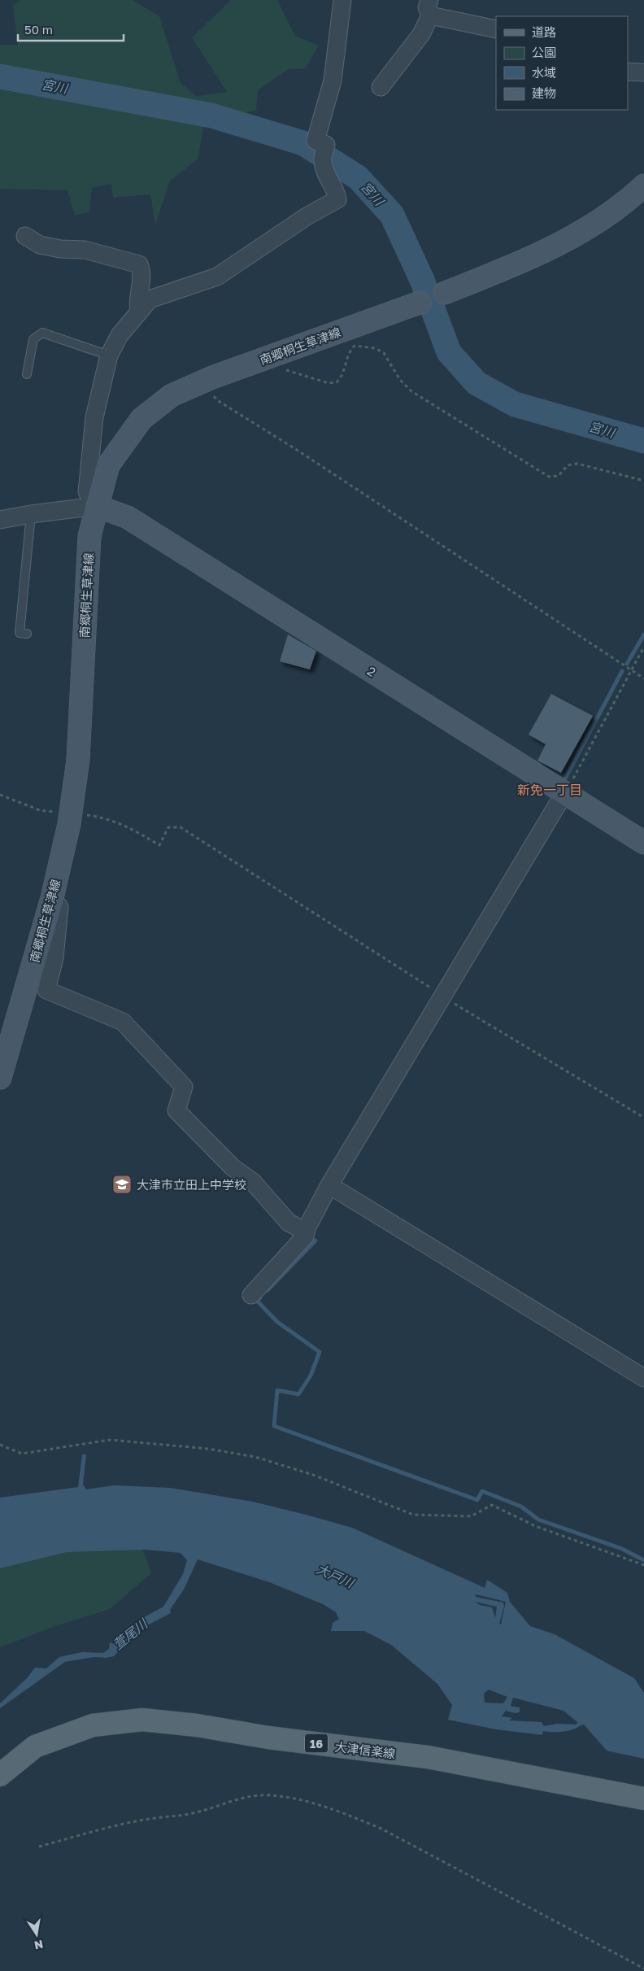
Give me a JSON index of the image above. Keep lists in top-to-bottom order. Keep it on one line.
{"streets":{"main road":["南郷桐生草津線","2","16","大津信楽線"]},"crossings":[["南郷桐生草津線","2"]],"districts":["新免一丁目"],"water":["宮川","大戸川","萱尾川"],"places":{"school or university":["大津市立田上中学校"]},"legend":["道路","公園","水域","建物"],"scale_bar":"50 m","north":"bottom"}
